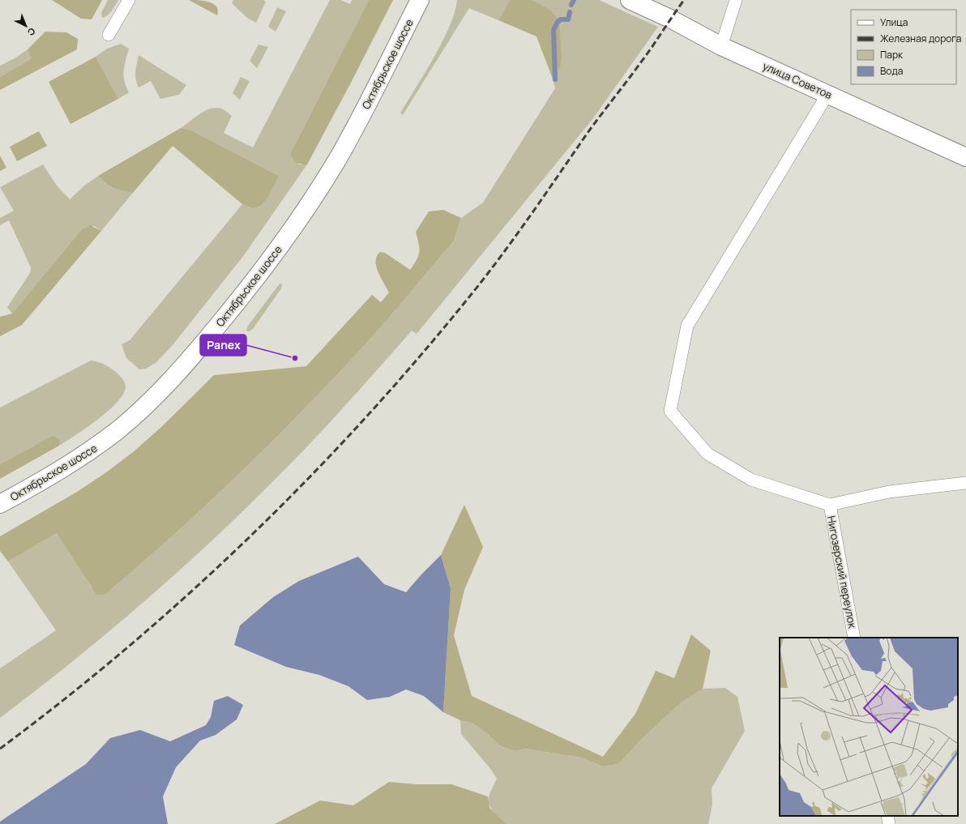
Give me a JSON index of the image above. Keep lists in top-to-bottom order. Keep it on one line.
{"streets":{"street":["Октябрьское шоссе","улица Советов","Нигозерский переулок"]},"crossings":[["улица Советов","Нигозерский переулок"]],"places":["Panex"],"legend":["Улица","Железная дорога","Парк","Вода"],"north":"bottom right"}
